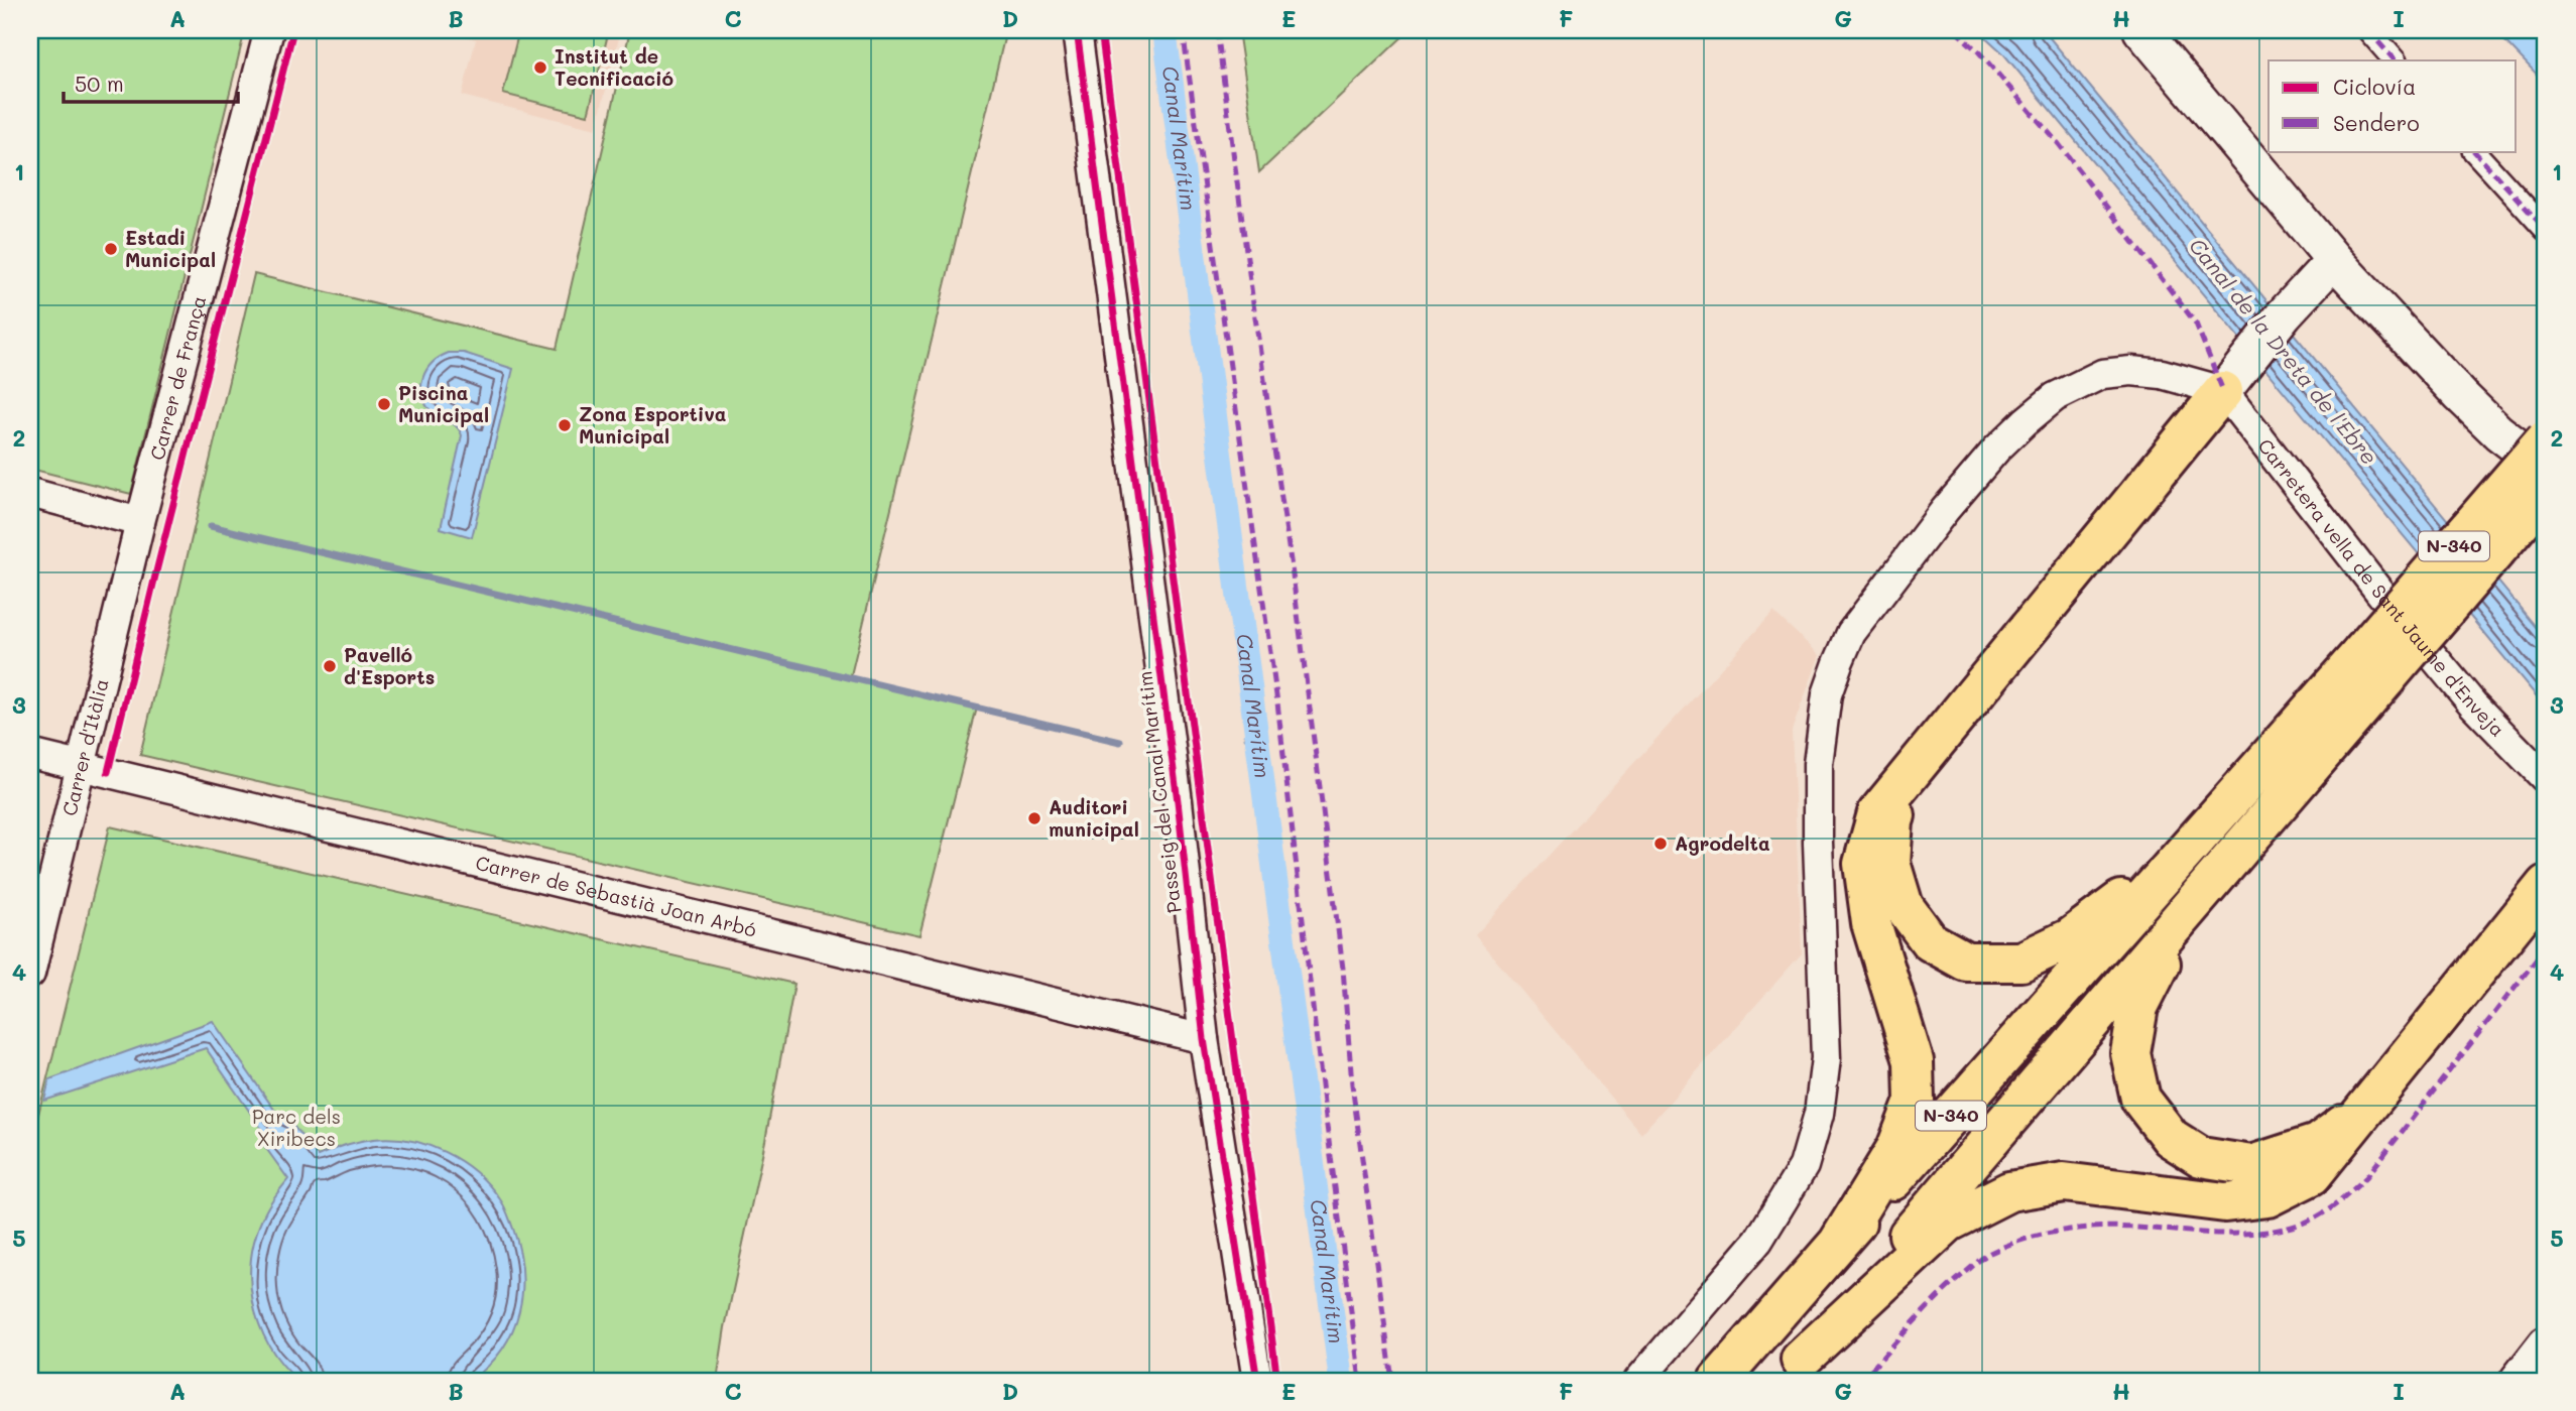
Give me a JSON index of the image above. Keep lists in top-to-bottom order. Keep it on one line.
{"streets":{"highway":["N-340"],"street":["Carrer de França","Carretera vella de Sant Jaume d'Enveja","Carrer d'Itàlia","Passeig del Canal Marítim","Carrer de Sebastià Joan Arbó"]},"crossings":[["Carrer de França","Carrer d'Itàlia"],["Carrer d'Itàlia","Carrer de Sebastià Joan Arbó"],["Passeig del Canal Marítim","Carrer de Sebastià Joan Arbó"]],"water":["Canal Marítim","Canal de la Dreta de l'Ebre"],"parks":["Parc dels Xiribecs"],"places":["Institut de Tecnificació","Estadi Municipal","Piscina Municipal","Zona Esportiva Municipal","Pavelló d'Esports","Auditori municipal","Agrodelta"],"legend":["Ciclovía","Sendero"],"scale_bar":"50 m","grid":{"columns":["A","B","C","D","E","F","G","H","I"],"rows":["1","2","3","4","5"]}}
